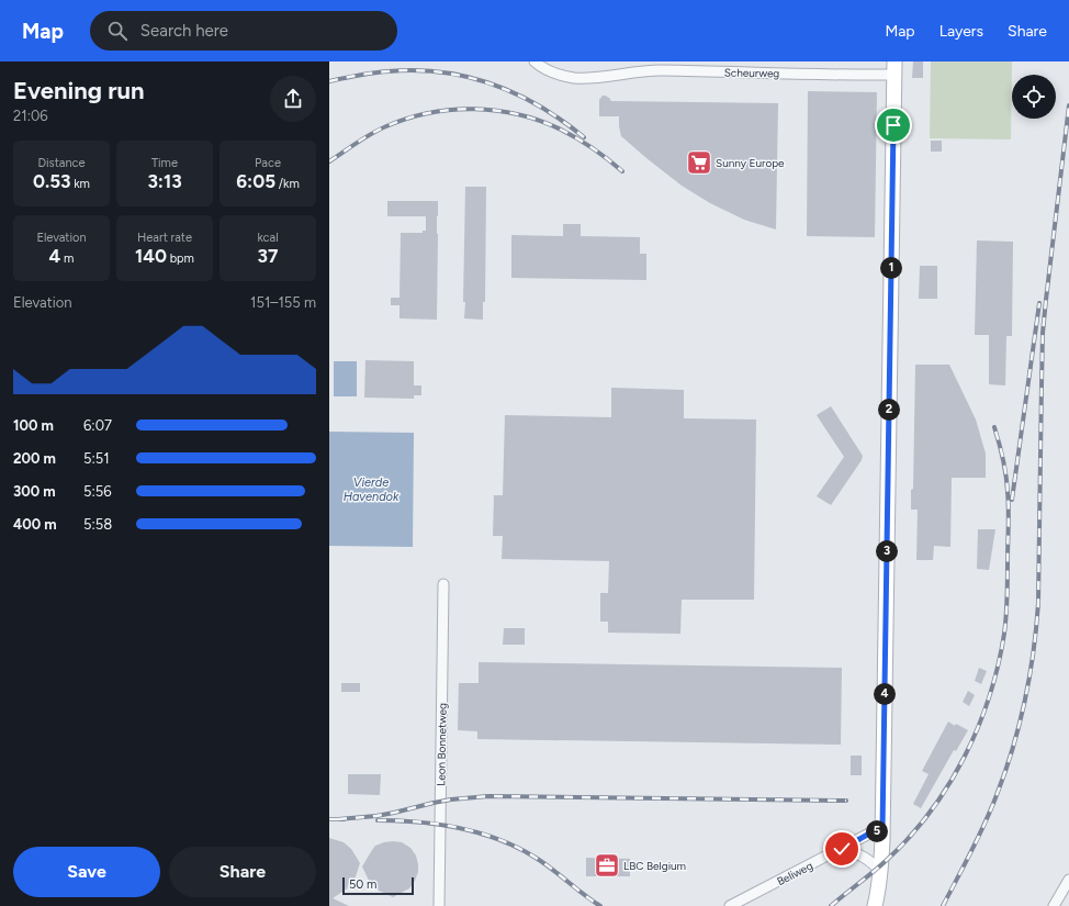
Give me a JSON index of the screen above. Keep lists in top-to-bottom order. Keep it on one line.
{"streets":{"street":["Scheurweg","Leon Bonnetweg","Beliweg"]},"water":["Vierde Havendok"],"places":{"supermarket":["Sunny Europe"],"office":["LBC Belgium"]},"scale_bar":"50 m","page":{"header":"Map","search":"Search here","nav":["Map","Layers","Share"],"heading":["Evening run","21:06"],"stats":[["Distance","0.53 km"],["Time","3:13"],["Pace","6:05 /km"],["Elevation","4 m"],["Heart rate","140 bpm"],["kcal","37"]],"pins":["1","2","3","4","5"],"chart":["Elevation","151–155 m"],"list":[{"name":"100 m","note":"6:07"},{"name":"200 m","note":"5:51"},{"name":"300 m","note":"5:56"},{"name":"400 m","note":"5:58"}],"buttons":["Save","Share"],"scale":"50 m"}}
